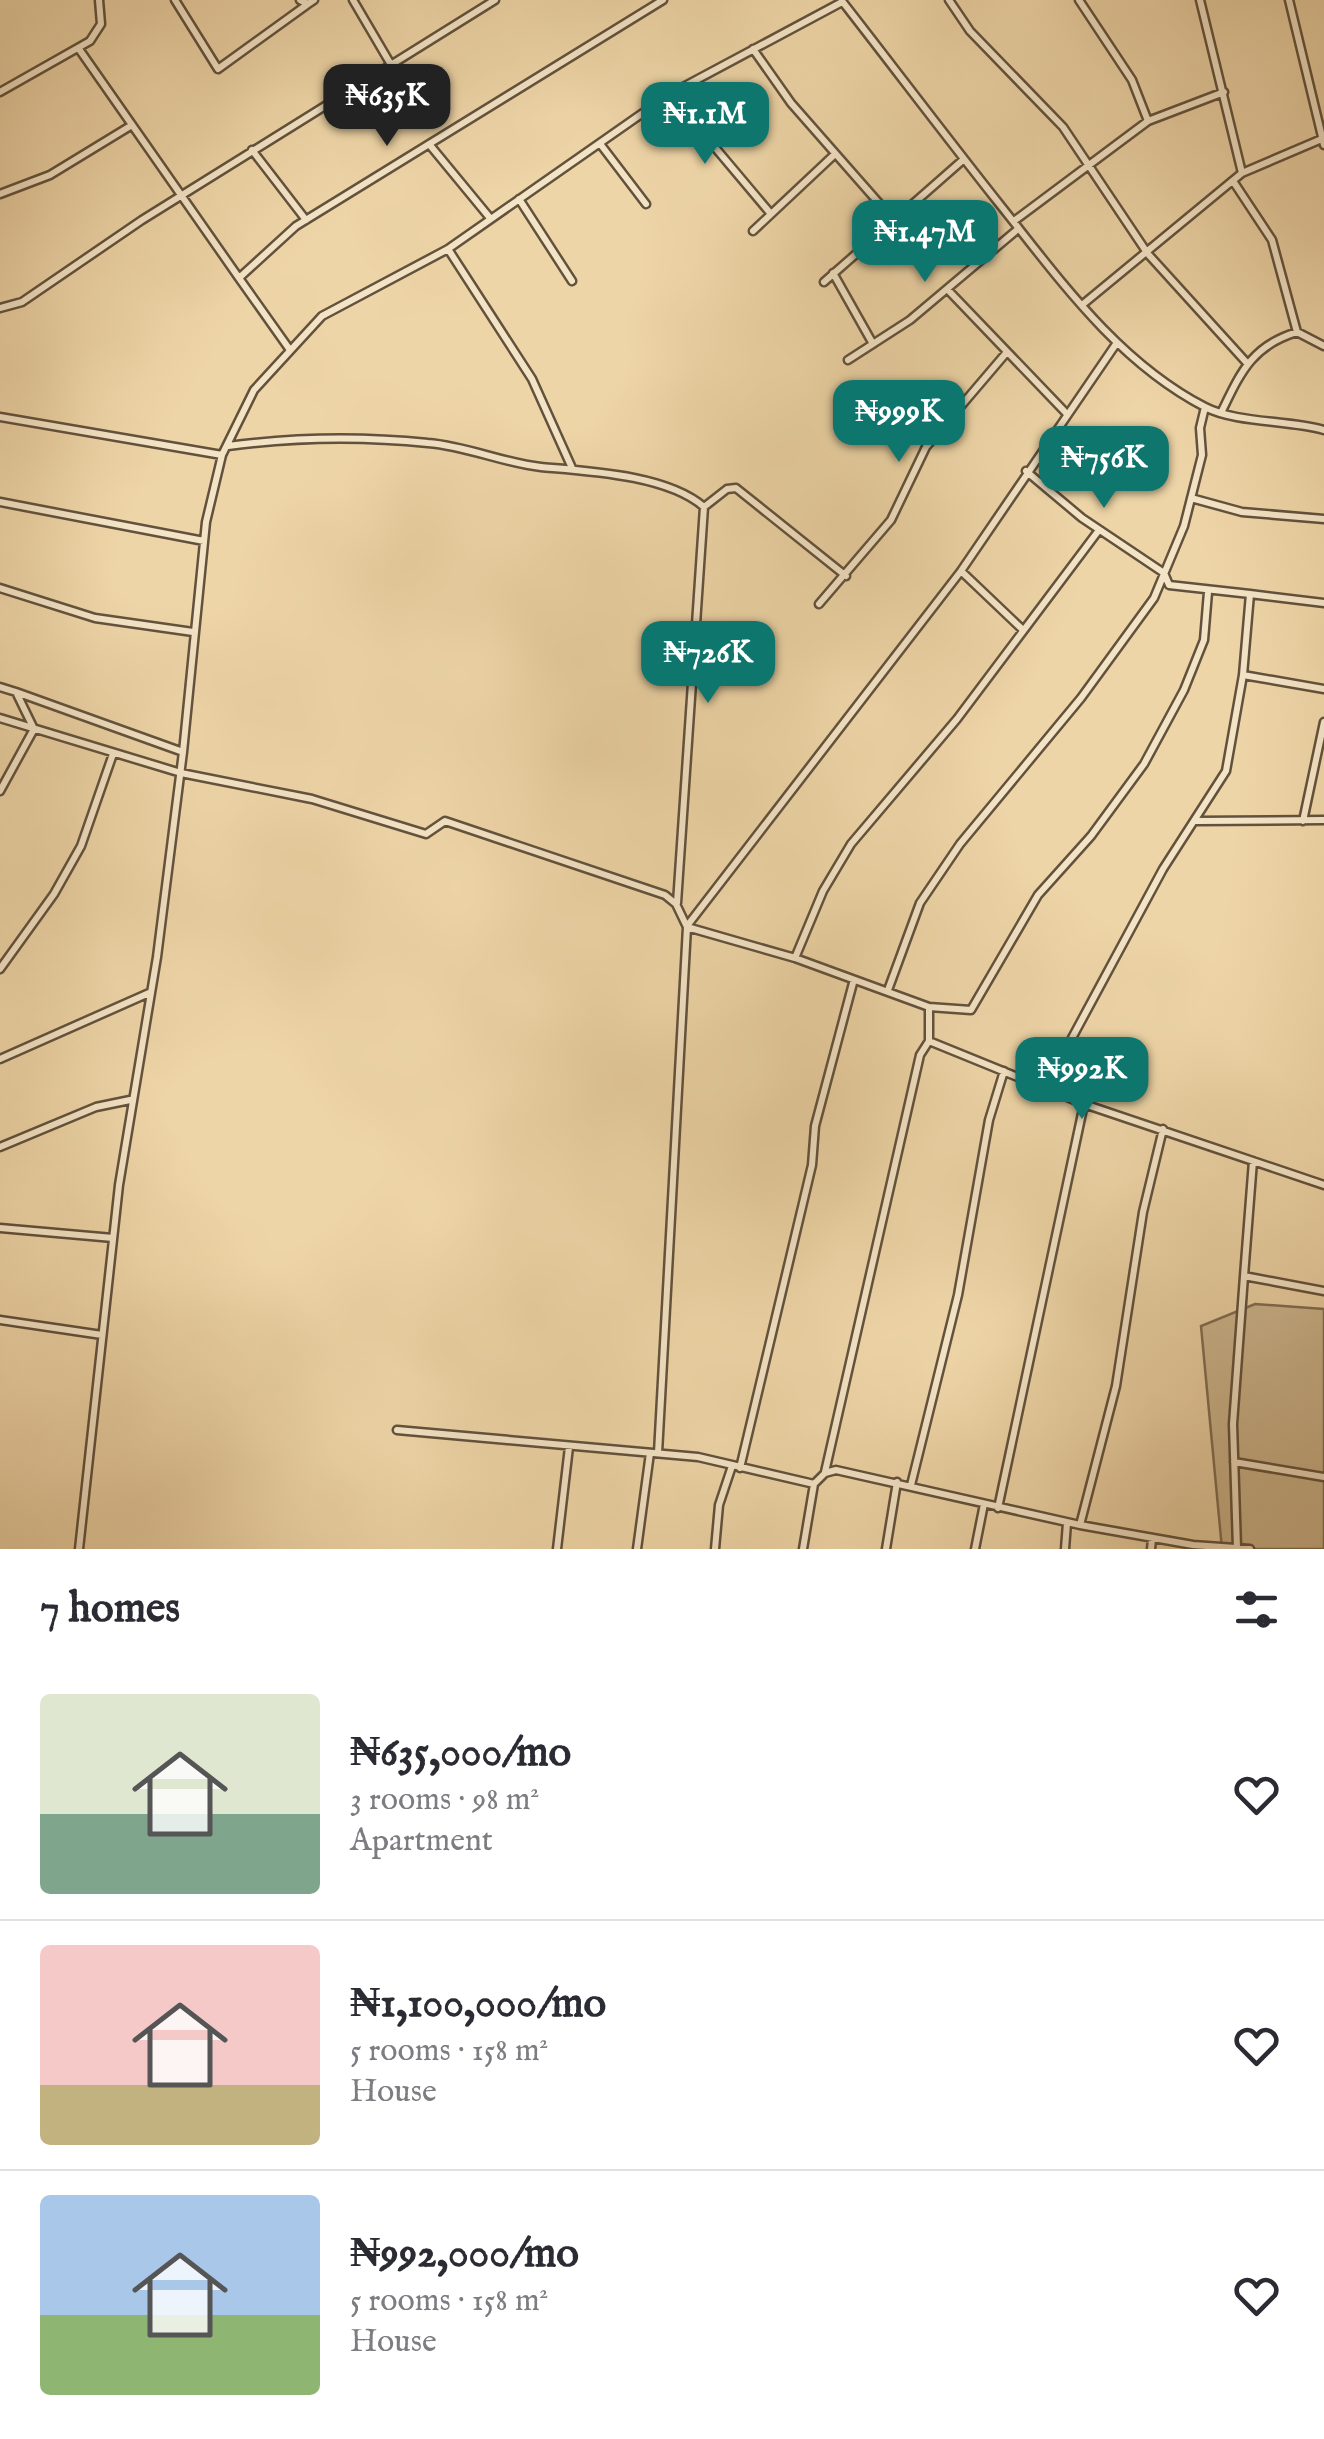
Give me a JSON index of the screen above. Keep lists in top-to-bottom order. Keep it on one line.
{"page":{"price":["₦635K","₦1.1M","₦1.47M","₦999K","₦756K","₦726K","₦992K"],"heading":"7 homes","list":[{"name":"₦635,000/mo","note":"3 rooms · 98 m² · Apartment"},{"name":"₦1,100,000/mo","note":"5 rooms · 158 m² · House"},{"name":"₦992,000/mo","note":"5 rooms · 158 m² · House"}]}}
